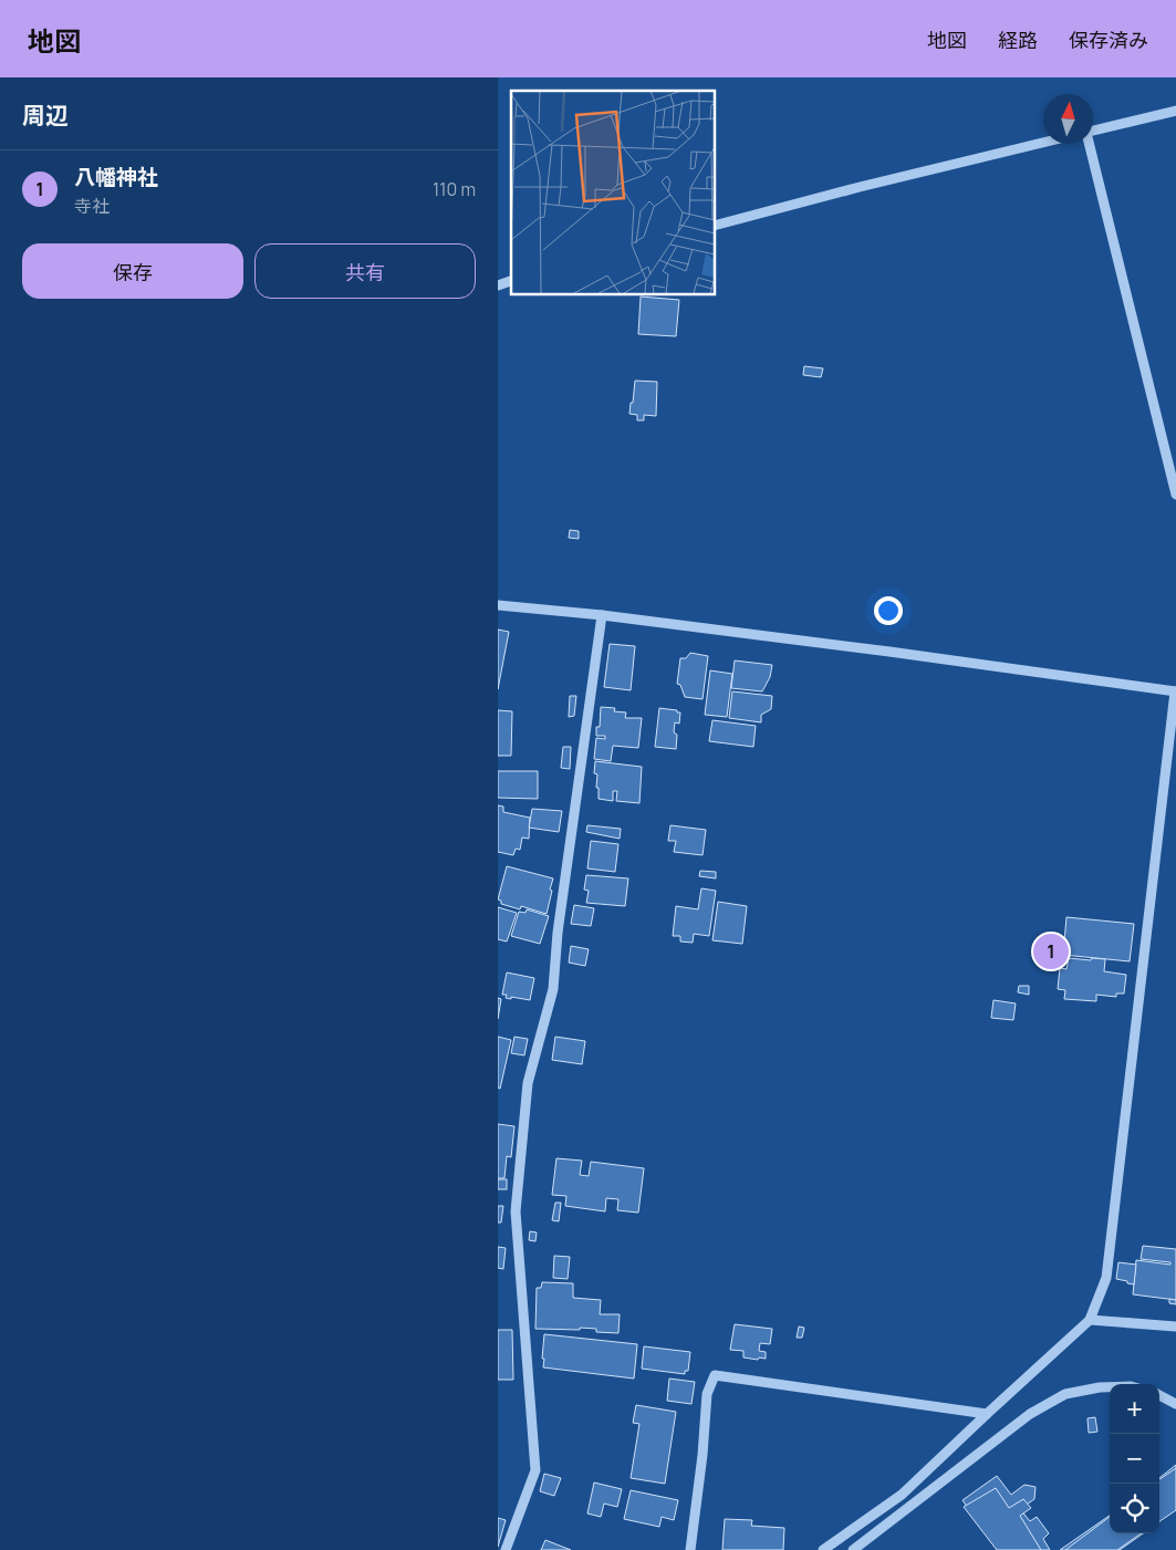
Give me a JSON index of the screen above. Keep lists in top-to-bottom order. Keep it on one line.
{"north":"top","page":{"header":"地図","nav":["地図","経路","保存済み"],"heading":"周辺","list":[{"mark":"1","name":"八幡神社","note":"寺社","value":"110 m"}],"buttons":["保存","共有"],"pins":"1","map_buttons":["+","−"]}}
